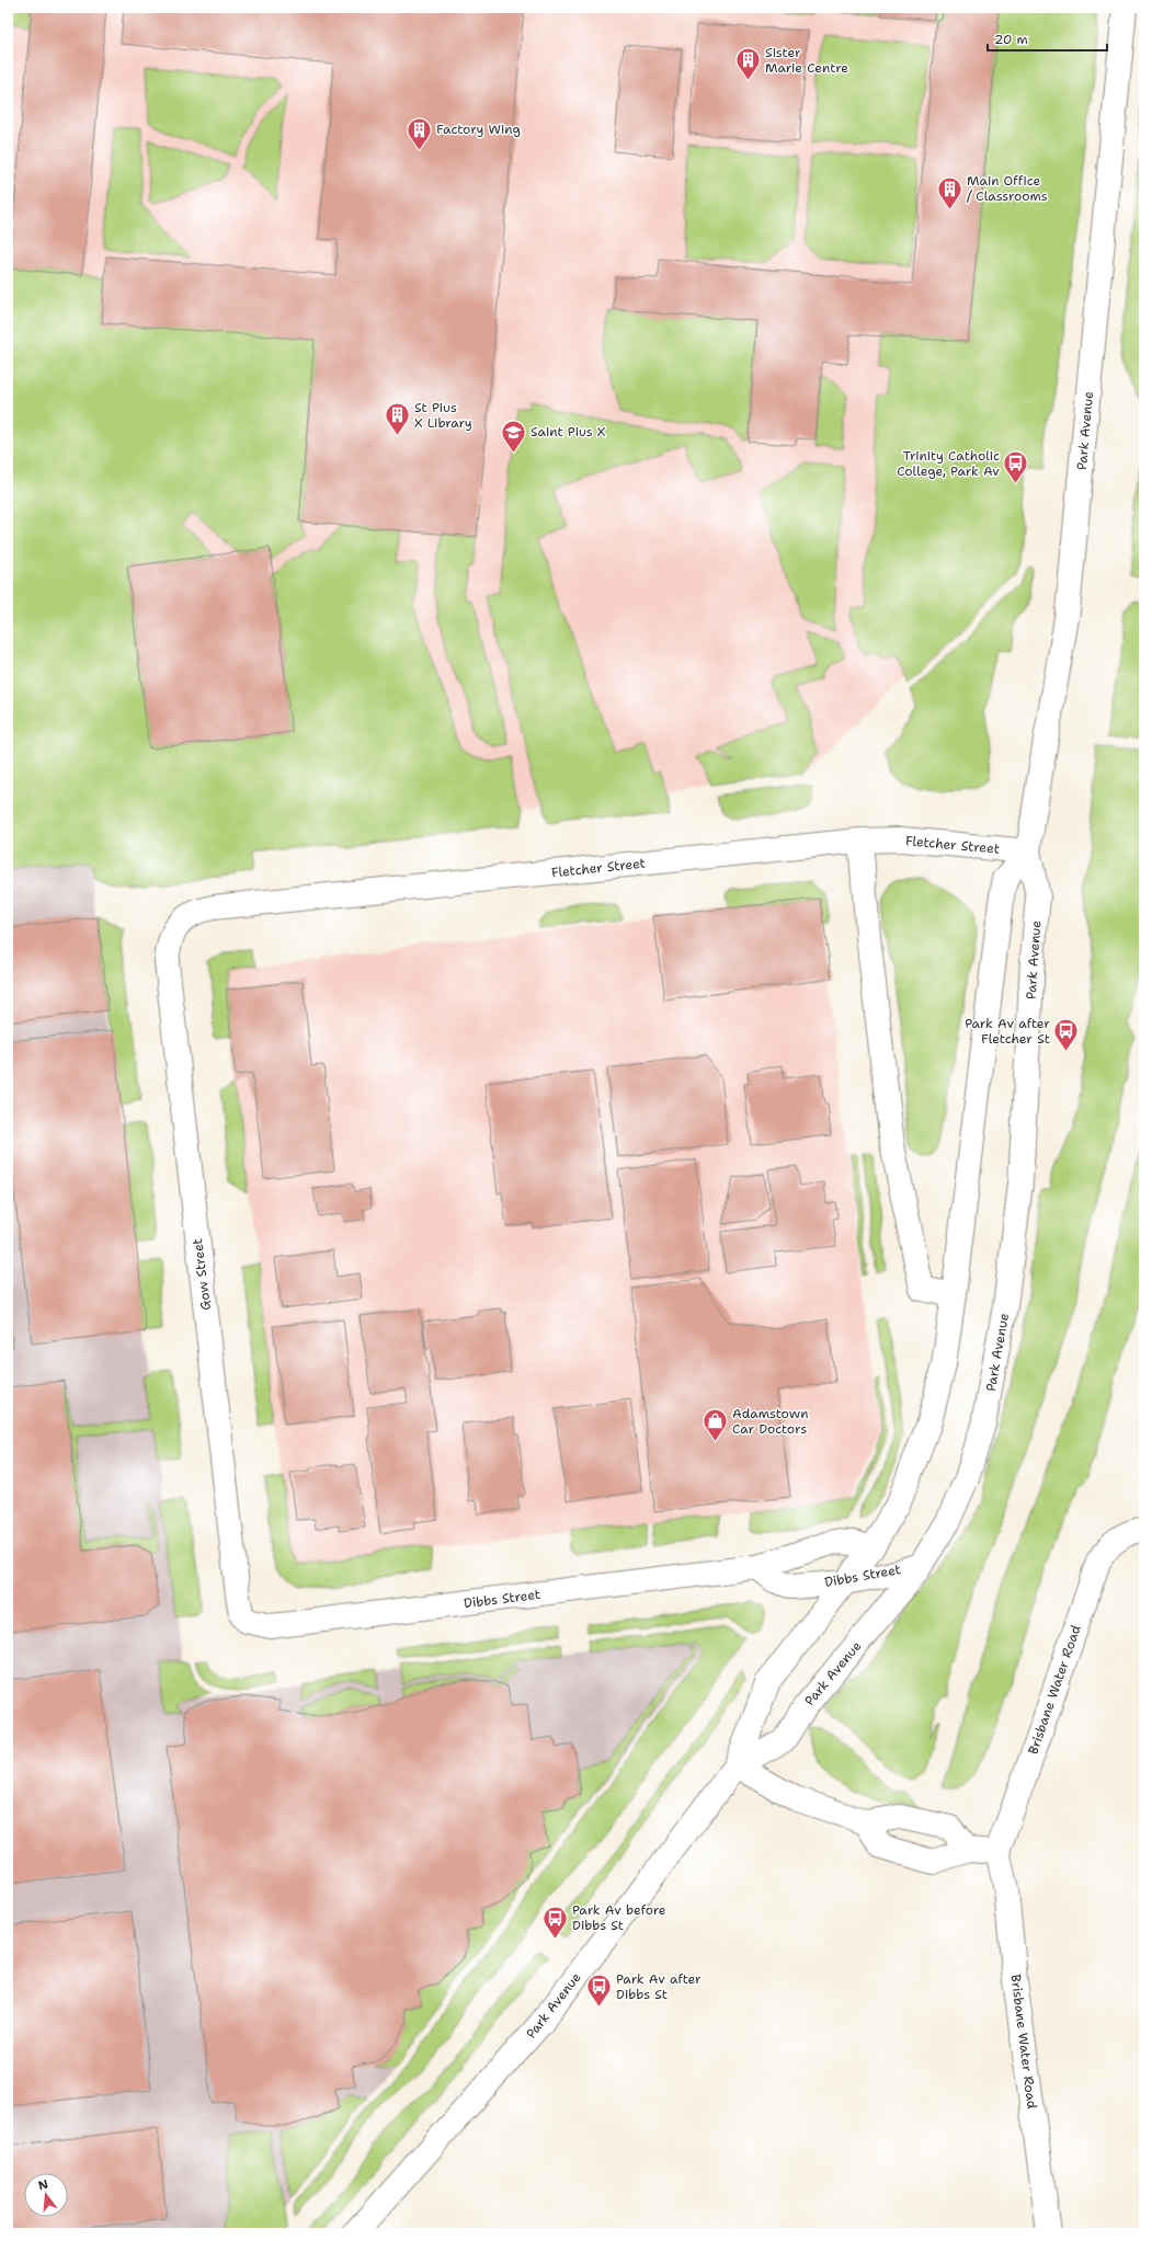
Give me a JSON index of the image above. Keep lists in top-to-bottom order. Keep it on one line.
{"streets":{"street":["Park Avenue","Fletcher Street","Gow Street","Dibbs Street","Brisbane Water Road"]},"crossings":[["Park Avenue","Fletcher Street"],["Park Avenue","Dibbs Street"],["Fletcher Street","Gow Street"],["Gow Street","Dibbs Street"]],"places":{"building":["Sister Marie Centre","Factory Wing","Main Office / Classrooms","St Pius X Library"],"school or university":["Saint Pius X"],"bus stop":["Trinity Catholic College, Park Av","Park Av after Fletcher St","Park Av before Dibbs St","Park Av after Dibbs St"],"shop":["Adamstown Car Doctors"]},"scale_bar":"20 m","north":"top"}
